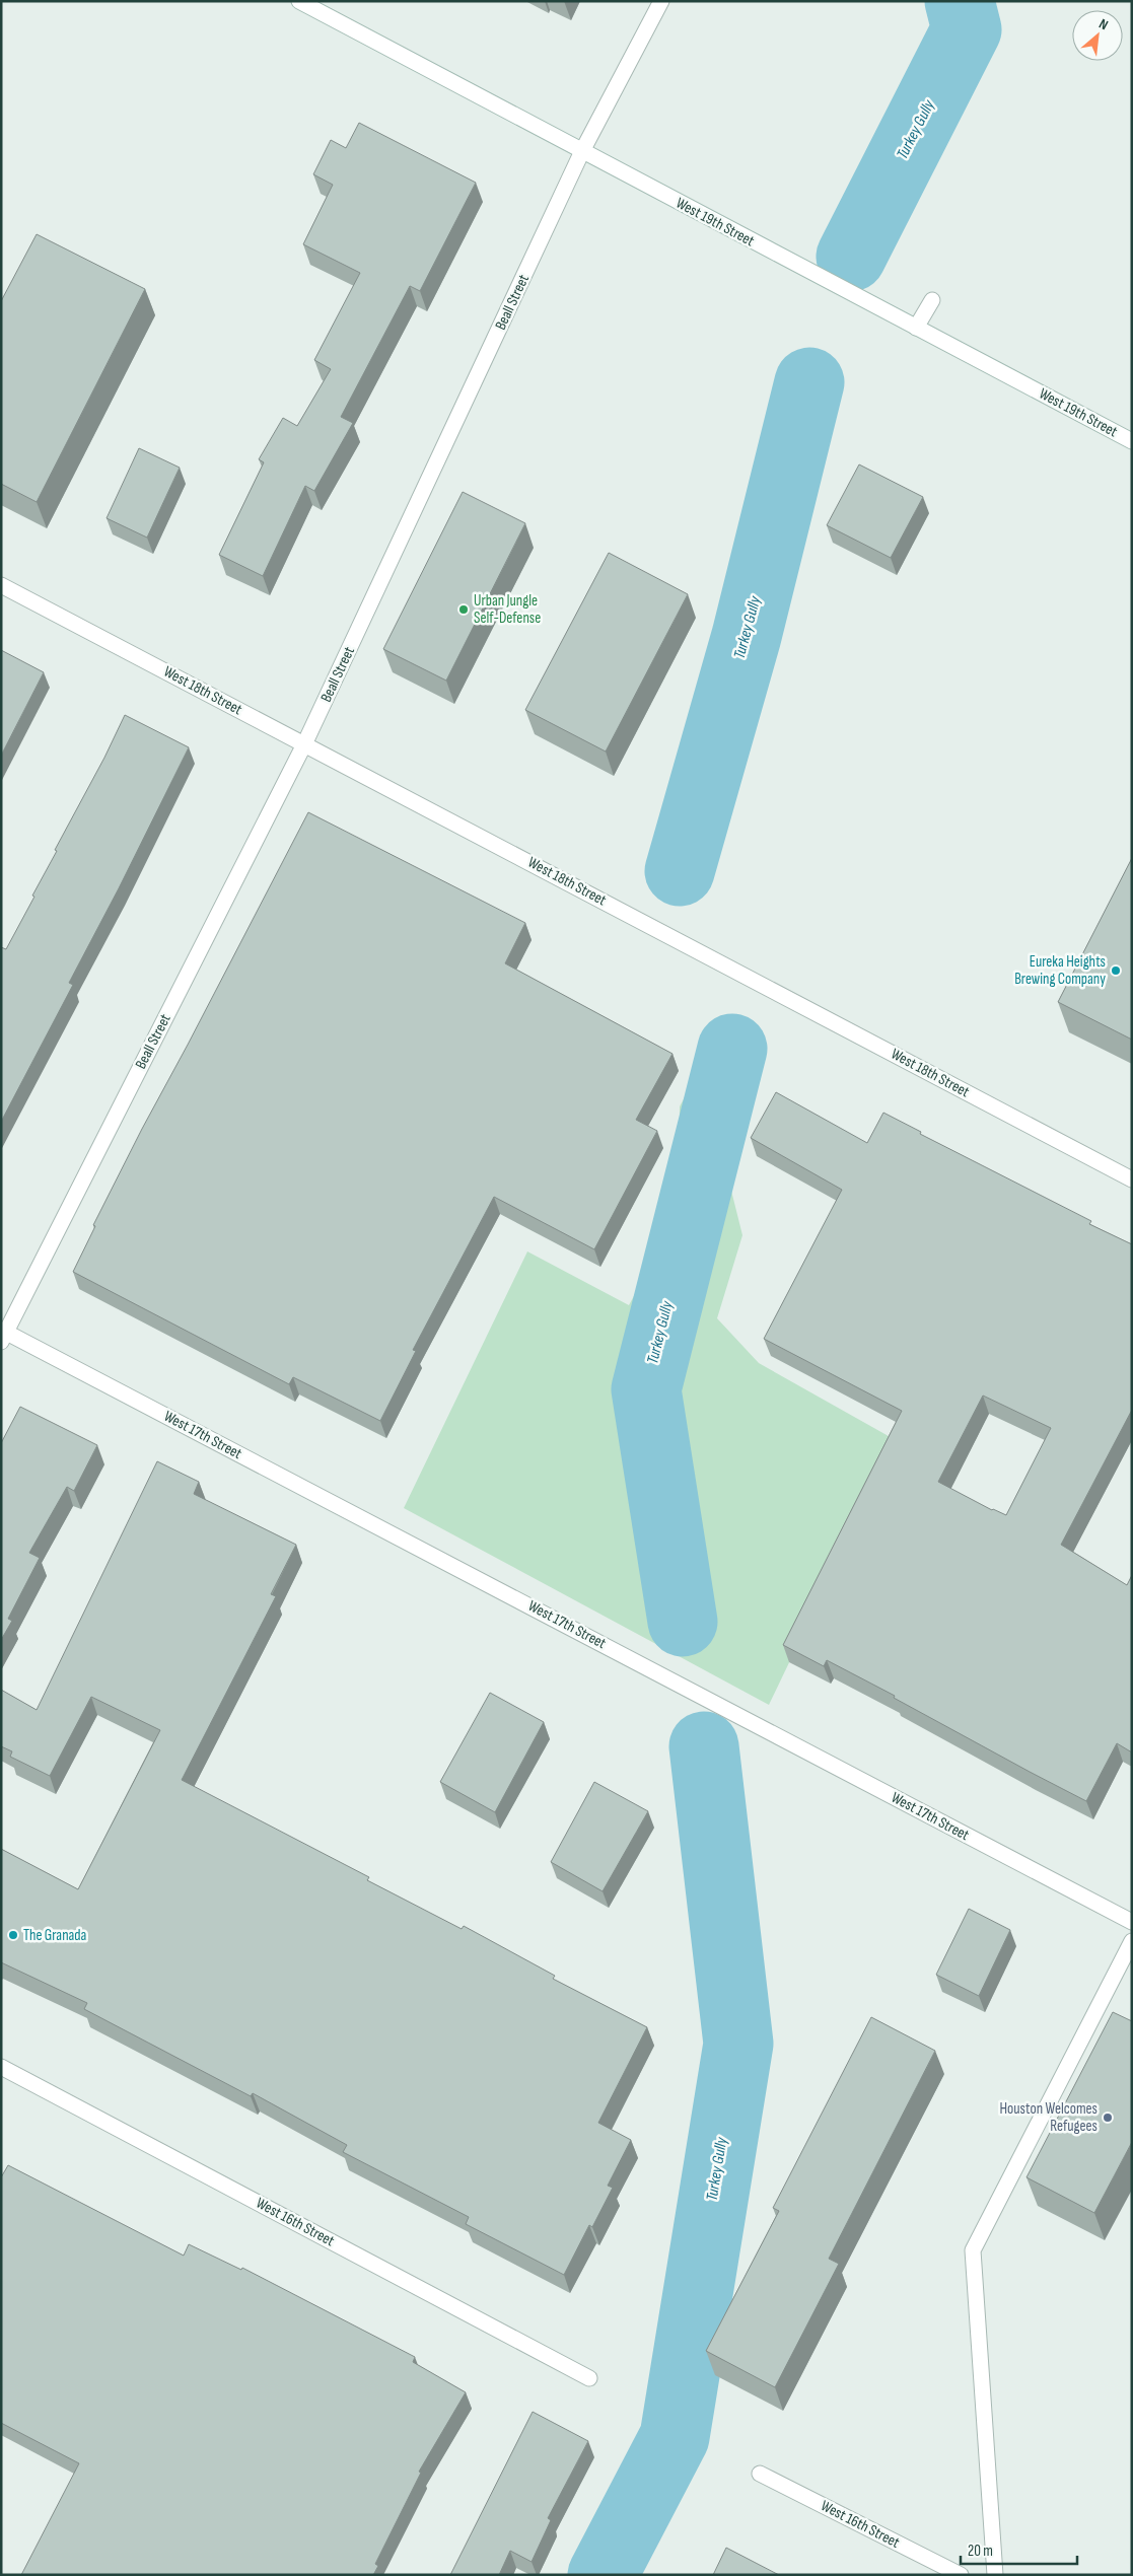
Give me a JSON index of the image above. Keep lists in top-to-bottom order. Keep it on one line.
{"streets":{"street":["West 19th Street","Beall Street","West 18th Street","West 17th Street","West 16th Street"]},"crossings":[["West 19th Street","Beall Street"],["Beall Street","West 18th Street"],["Beall Street","West 17th Street"]],"water":["Turkey Gully"],"places":["Urban Jungle Self-Defense","Eureka Heights Brewing Company","The Granada","Houston Welcomes Refugees"],"scale_bar":"20 m","north":"top right"}
